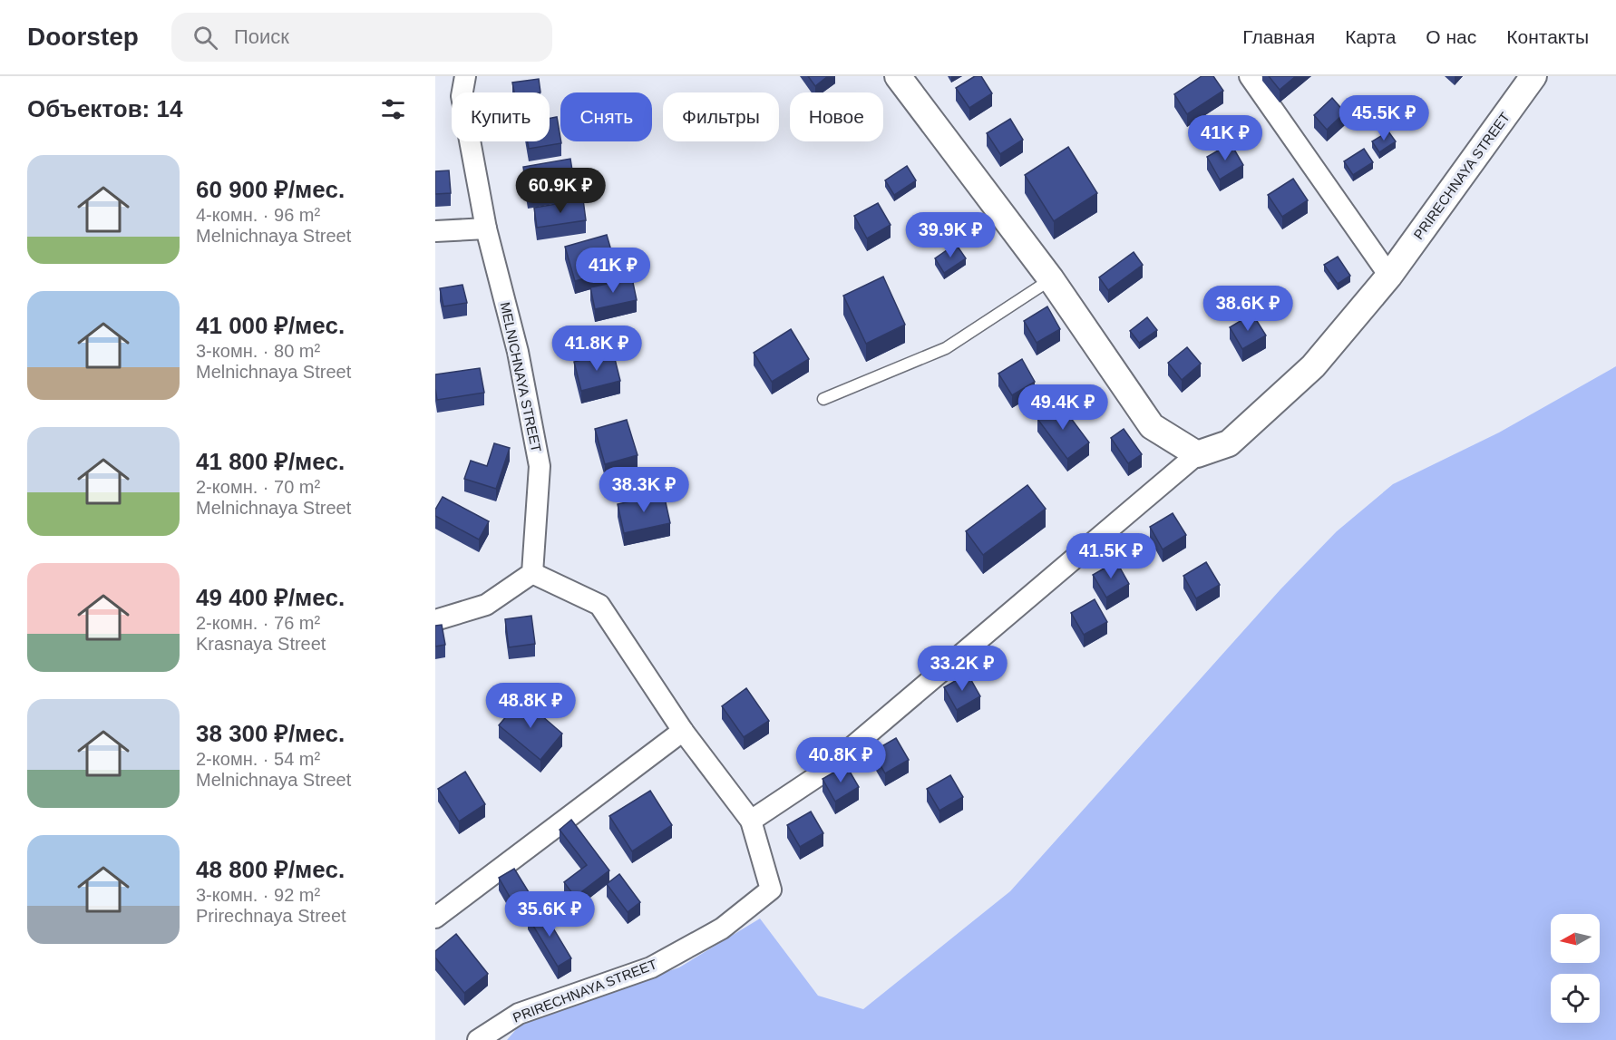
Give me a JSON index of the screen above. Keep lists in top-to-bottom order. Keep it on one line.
{"streets":{"street":["PRIRECHNAYA STREET","MELNICHNAYA STREET"]},"north":"left","page":{"header":"Doorstep","search":"Поиск","nav":["Главная","Карта","О нас","Контакты"],"heading":"Объектов: 14","chip":["Купить","Снять","Фильтры","Новое"],"price":["45.5K ₽","41K ₽","60.9K ₽","39.9K ₽","41K ₽","38.6K ₽","41.8K ₽","49.4K ₽","38.3K ₽","41.5K ₽","33.2K ₽","48.8K ₽","40.8K ₽","35.6K ₽"],"list":[{"name":"60 900 ₽/мес.","note":"4-комн. · 96 m² · Melnichnaya Street"},{"name":"41 000 ₽/мес.","note":"3-комн. · 80 m² · Melnichnaya Street"},{"name":"41 800 ₽/мес.","note":"2-комн. · 70 m² · Melnichnaya Street"},{"name":"49 400 ₽/мес.","note":"2-комн. · 76 m² · Krasnaya Street"},{"name":"38 300 ₽/мес.","note":"2-комн. · 54 m² · Melnichnaya Street"},{"name":"48 800 ₽/мес.","note":"3-комн. · 92 m² · Prirechnaya Street"}]}}
